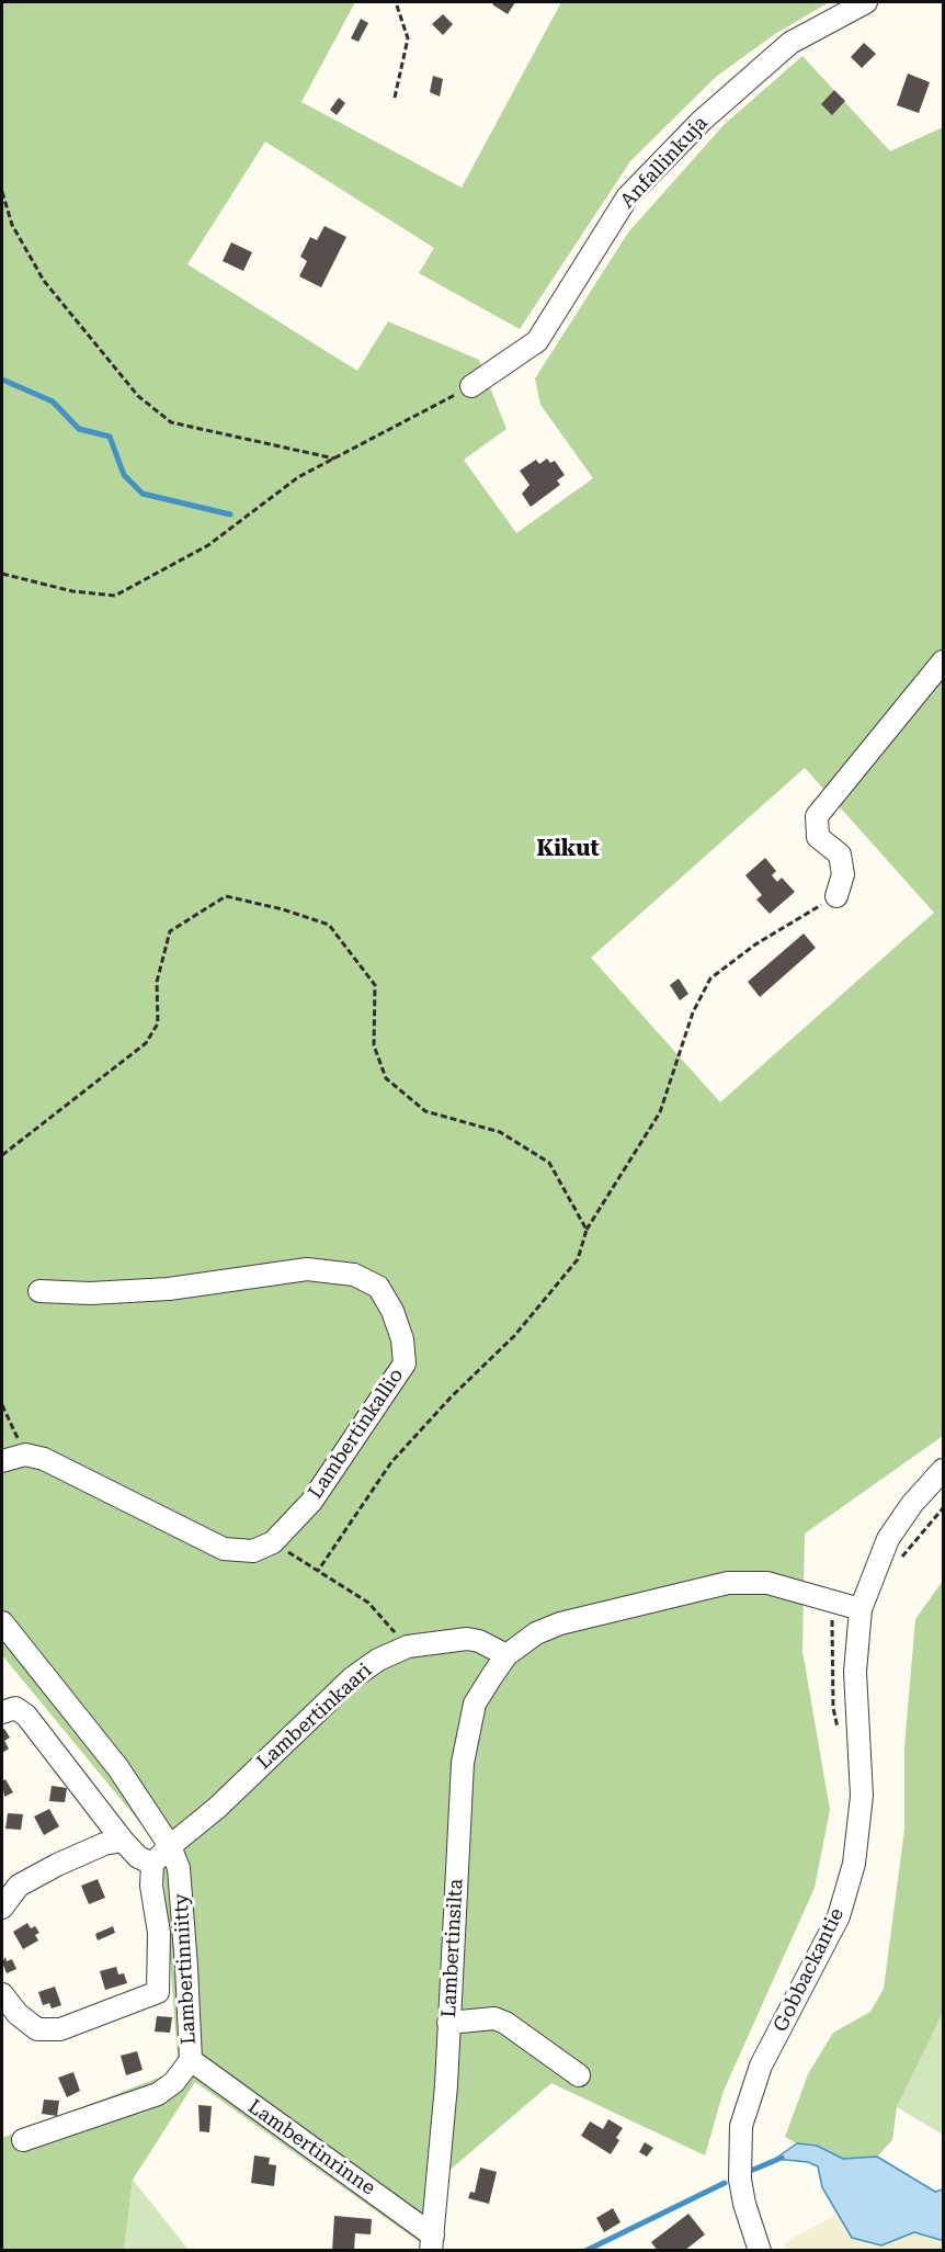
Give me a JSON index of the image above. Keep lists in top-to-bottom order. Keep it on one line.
{"streets":{"street":["Anfallinkuja","Lambertinkallio","Lambertinkaari","Lambertinsilta","Lambertinniitty","Gobbackantie","Lambertinrinne"]},"crossings":[["Lambertinkaari","Lambertinsilta"],["Lambertinkaari","Lambertinniitty"],["Lambertinsilta","Lambertinrinne"],["Lambertinniitty","Lambertinrinne"]],"districts":["Kikut"]}
